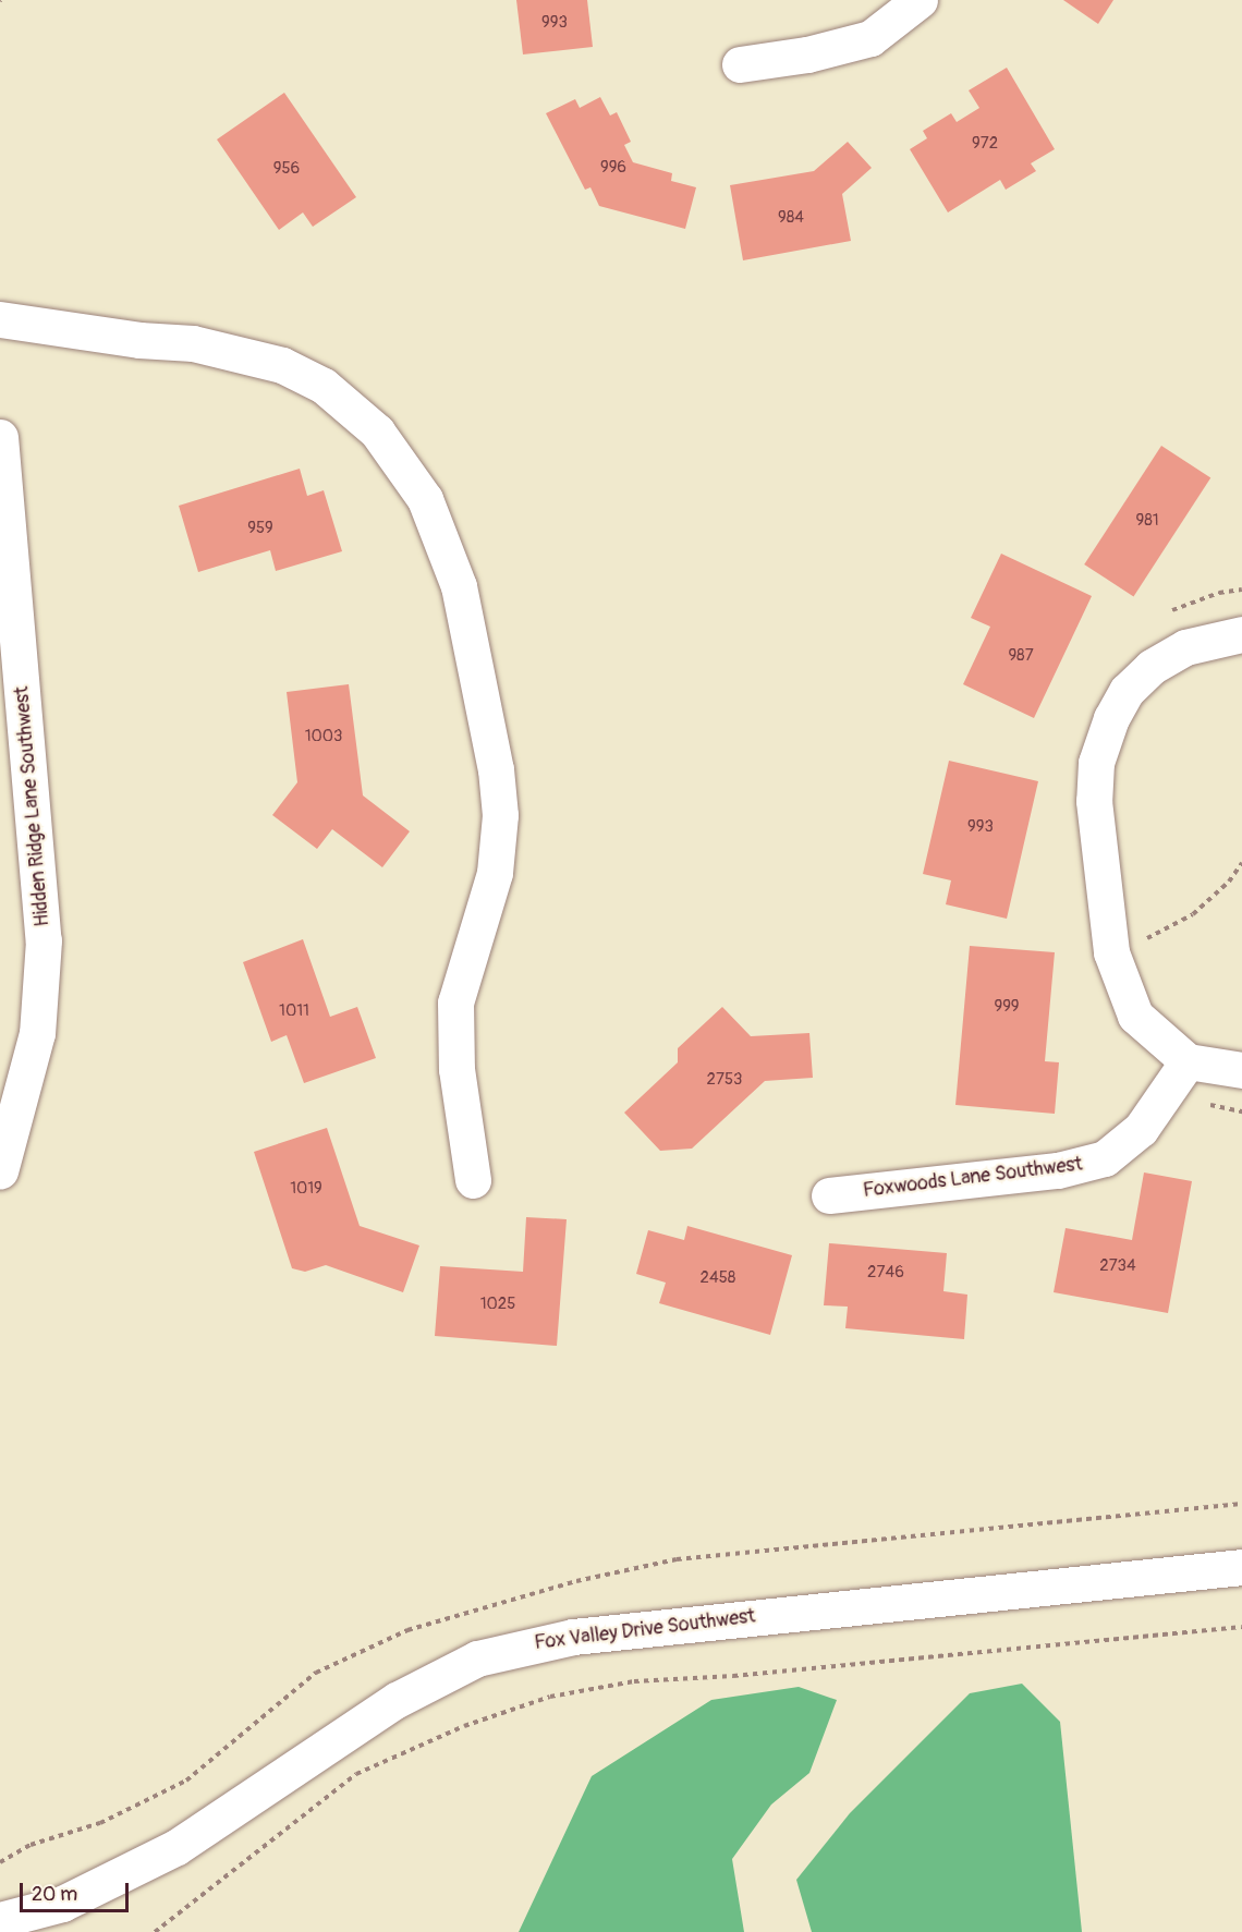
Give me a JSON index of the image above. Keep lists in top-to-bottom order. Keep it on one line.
{"streets":{"street":["Hidden Ridge Lane Southwest","Foxwoods Lane Southwest","Fox Valley Drive Southwest"]},"house_numbers":["993","972","996","956","984","981","959","987","1003","993","999","1011","2753","1019","2734","2746","2458","1025"],"scale_bar":"20 m"}
